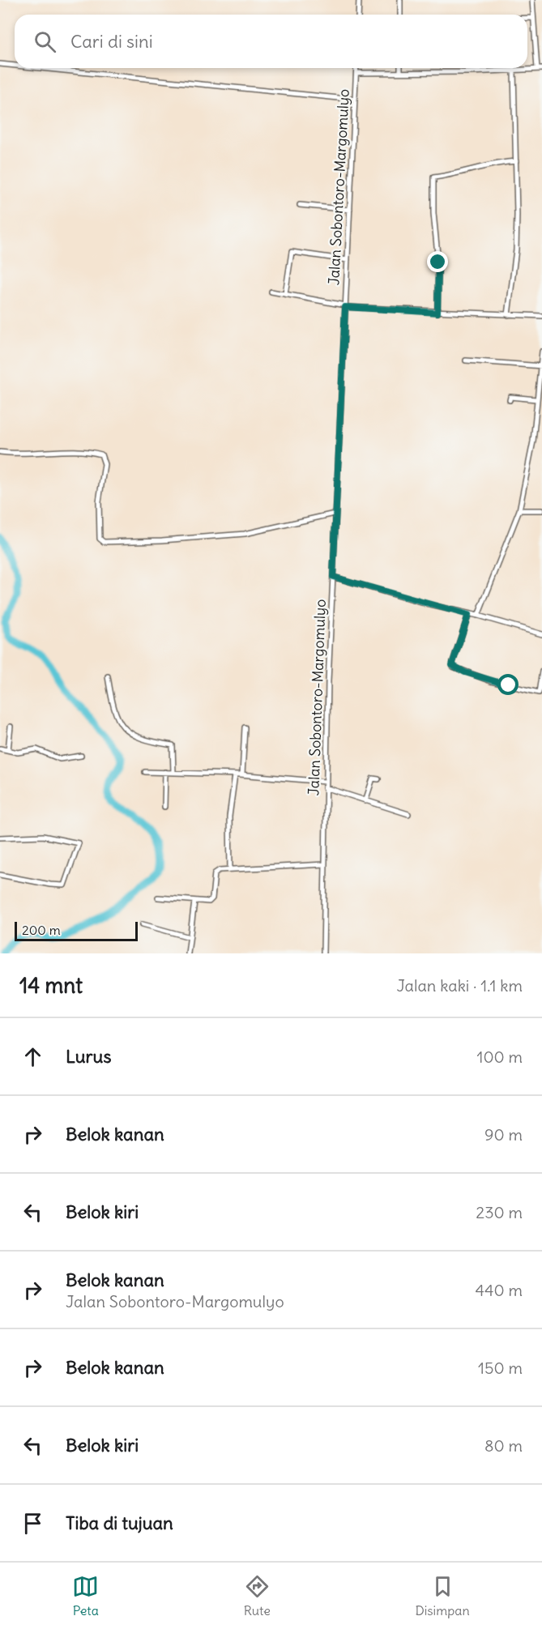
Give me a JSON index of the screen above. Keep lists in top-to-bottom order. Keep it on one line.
{"streets":{"street":["Jalan Sobontoro-Margomulyo"]},"scale_bar":"200 m","page":{"search":"Cari di sini","scale":"200 m","heading":["14 mnt","Jalan kaki · 1.1 km"],"list":[["Lurus","100 m"],["Belok kanan","90 m"],["Belok kiri","230 m"],["Belok kanan","Jalan Sobontoro-Margomulyo","440 m"],["Belok kanan","150 m"],["Belok kiri","80 m"],"Tiba di tujuan"],"nav":["Peta","Rute","Disimpan"]}}
